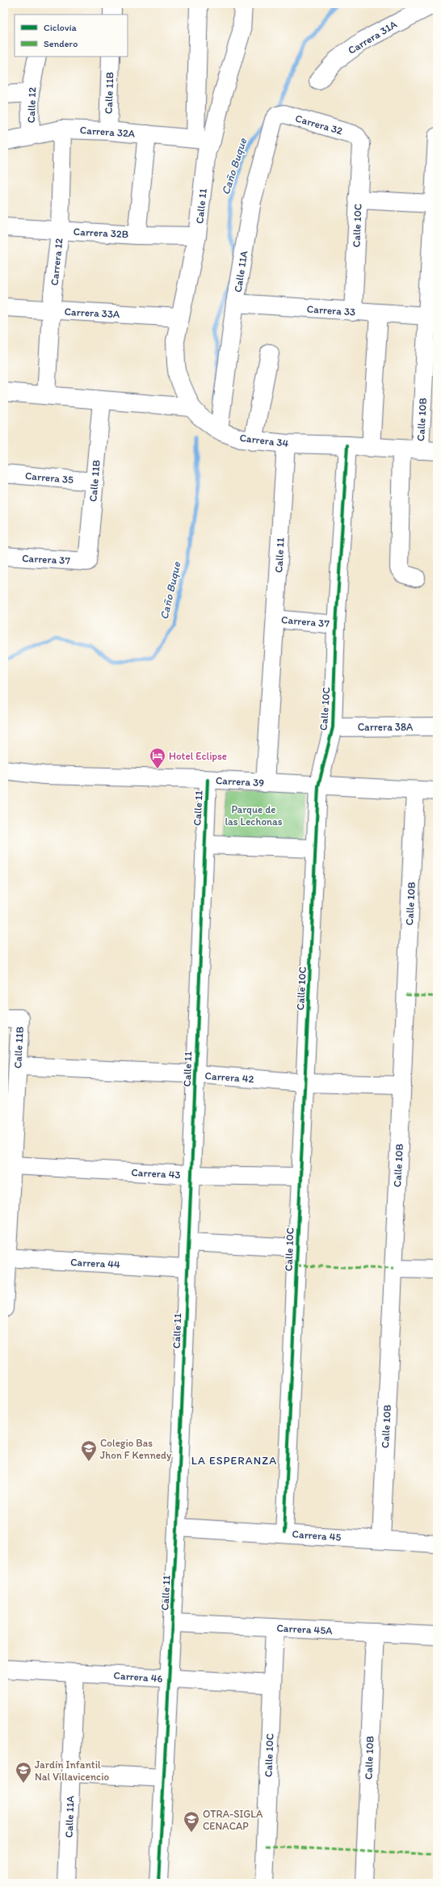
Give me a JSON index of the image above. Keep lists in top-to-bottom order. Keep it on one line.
{"streets":{"street":["Carrera 31A","Calle 11B","Calle 12","Carrera 32","Carrera 32A","Calle 11","Calle 10C","Carrera 32B","Carrera 12","Calle 11A","Carrera 33","Carrera 33A","Calle 10B","Carrera 34","Carrera 35","Carrera 37","Carrera 38A","Carrera 39","Carrera 42","Carrera 43","Carrera 44","Carrera 45","Carrera 45A","Carrera 46"]},"crossings":[["Calle 11B","Carrera 32A"],["Calle 11B","Carrera 35"],["Calle 11B","Carrera 37"],["Calle 11B","Carrera 42"],["Calle 11B","Carrera 43"],["Calle 11B","Carrera 44"],["Calle 12","Carrera 32A"],["Carrera 32","Calle 10C"],["Carrera 32","Calle 11A"],["Carrera 32A","Calle 11"],["Carrera 32A","Carrera 12"],["Calle 11","Carrera 32B"],["Calle 11","Carrera 33A"],["Calle 11","Carrera 34"],["Calle 11","Carrera 37"],["Calle 11","Carrera 39"],["Calle 11","Carrera 42"],["Calle 11","Carrera 43"],["Calle 11","Carrera 44"],["Calle 11","Carrera 45"],["Calle 11","Carrera 45A"],["Calle 11","Carrera 46"],["Calle 10C","Carrera 33"],["Calle 10C","Carrera 34"],["Calle 10C","Carrera 37"],["Calle 10C","Carrera 38A"],["Calle 10C","Carrera 39"],["Calle 10C","Carrera 42"],["Calle 10C","Carrera 43"],["Calle 10C","Carrera 45"],["Calle 10C","Carrera 45A"],["Calle 10C","Carrera 46"],["Carrera 32B","Carrera 12"],["Carrera 12","Carrera 33A"],["Calle 11A","Carrera 33"],["Calle 11A","Carrera 34"],["Calle 11A","Carrera 46"],["Carrera 33","Calle 10B"],["Calle 10B","Carrera 34"],["Calle 10B","Carrera 39"],["Calle 10B","Carrera 42"],["Calle 10B","Carrera 45"],["Calle 10B","Carrera 45A"]],"districts":["LA ESPERANZA"],"water":["Caño Buque"],"parks":["Parque de las Lechonas"],"places":{"hotel":["Hotel Eclipse"],"school or university":["Colegio Bas Jhon F Kennedy","Jardín Infantil Nal Villavicencio","OTRA-SIGLA CENACAP"]},"legend":["Ciclovía","Sendero"]}
